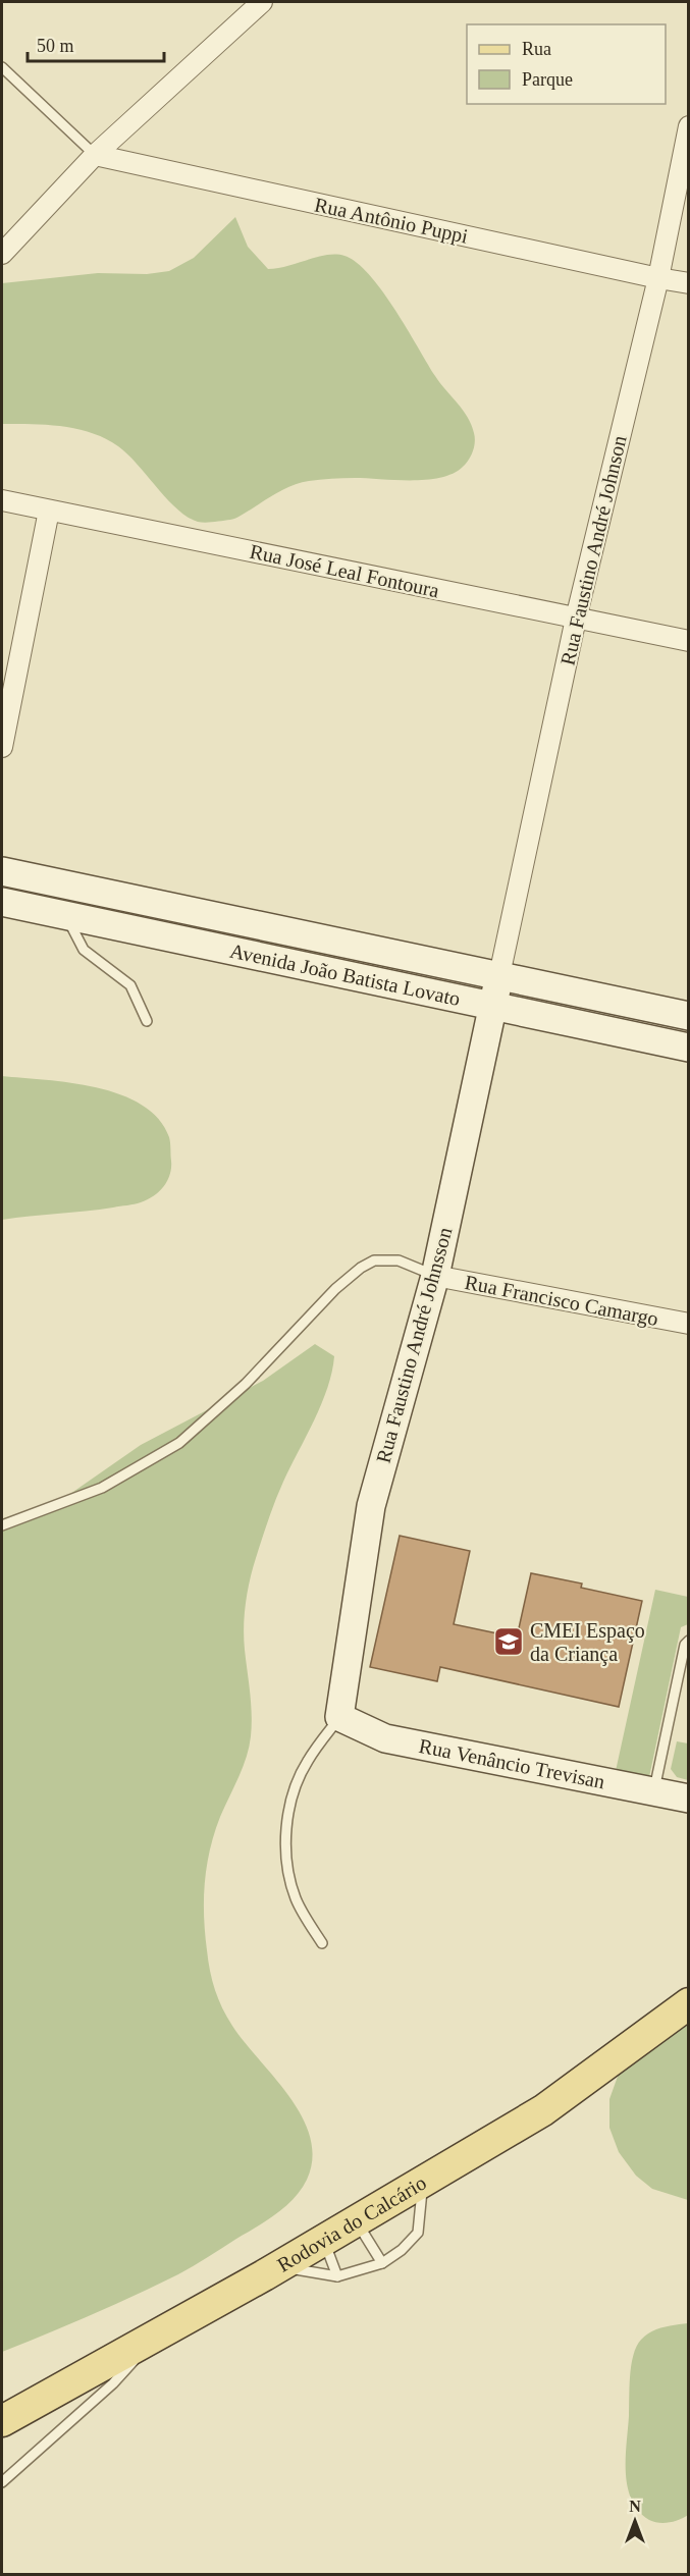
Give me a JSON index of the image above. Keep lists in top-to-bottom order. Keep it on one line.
{"streets":{"main road":["Rodovia do Calcário"],"street":["Rua Antônio Puppi","Rua Faustino André Johnson","Rua José Leal Fontoura","Avenida João Batista Lovato","Rua Francisco Camargo","Rua Faustino André Johnsson","Rua Venâncio Trevisan"]},"crossings":[["Rua Antônio Puppi","Rua Faustino André Johnson"],["Rua Faustino André Johnson","Rua José Leal Fontoura"],["Rua Faustino André Johnson","Avenida João Batista Lovato"],["Rua Faustino André Johnson","Rua Faustino André Johnsson"],["Avenida João Batista Lovato","Rua Faustino André Johnsson"],["Rua Francisco Camargo","Rua Faustino André Johnsson"],["Rua Faustino André Johnsson","Rua Venâncio Trevisan"]],"places":{"school or university":["CMEI Espaço da Criança"]},"legend":["Rua","Parque"],"scale_bar":"50 m","north":"top"}
